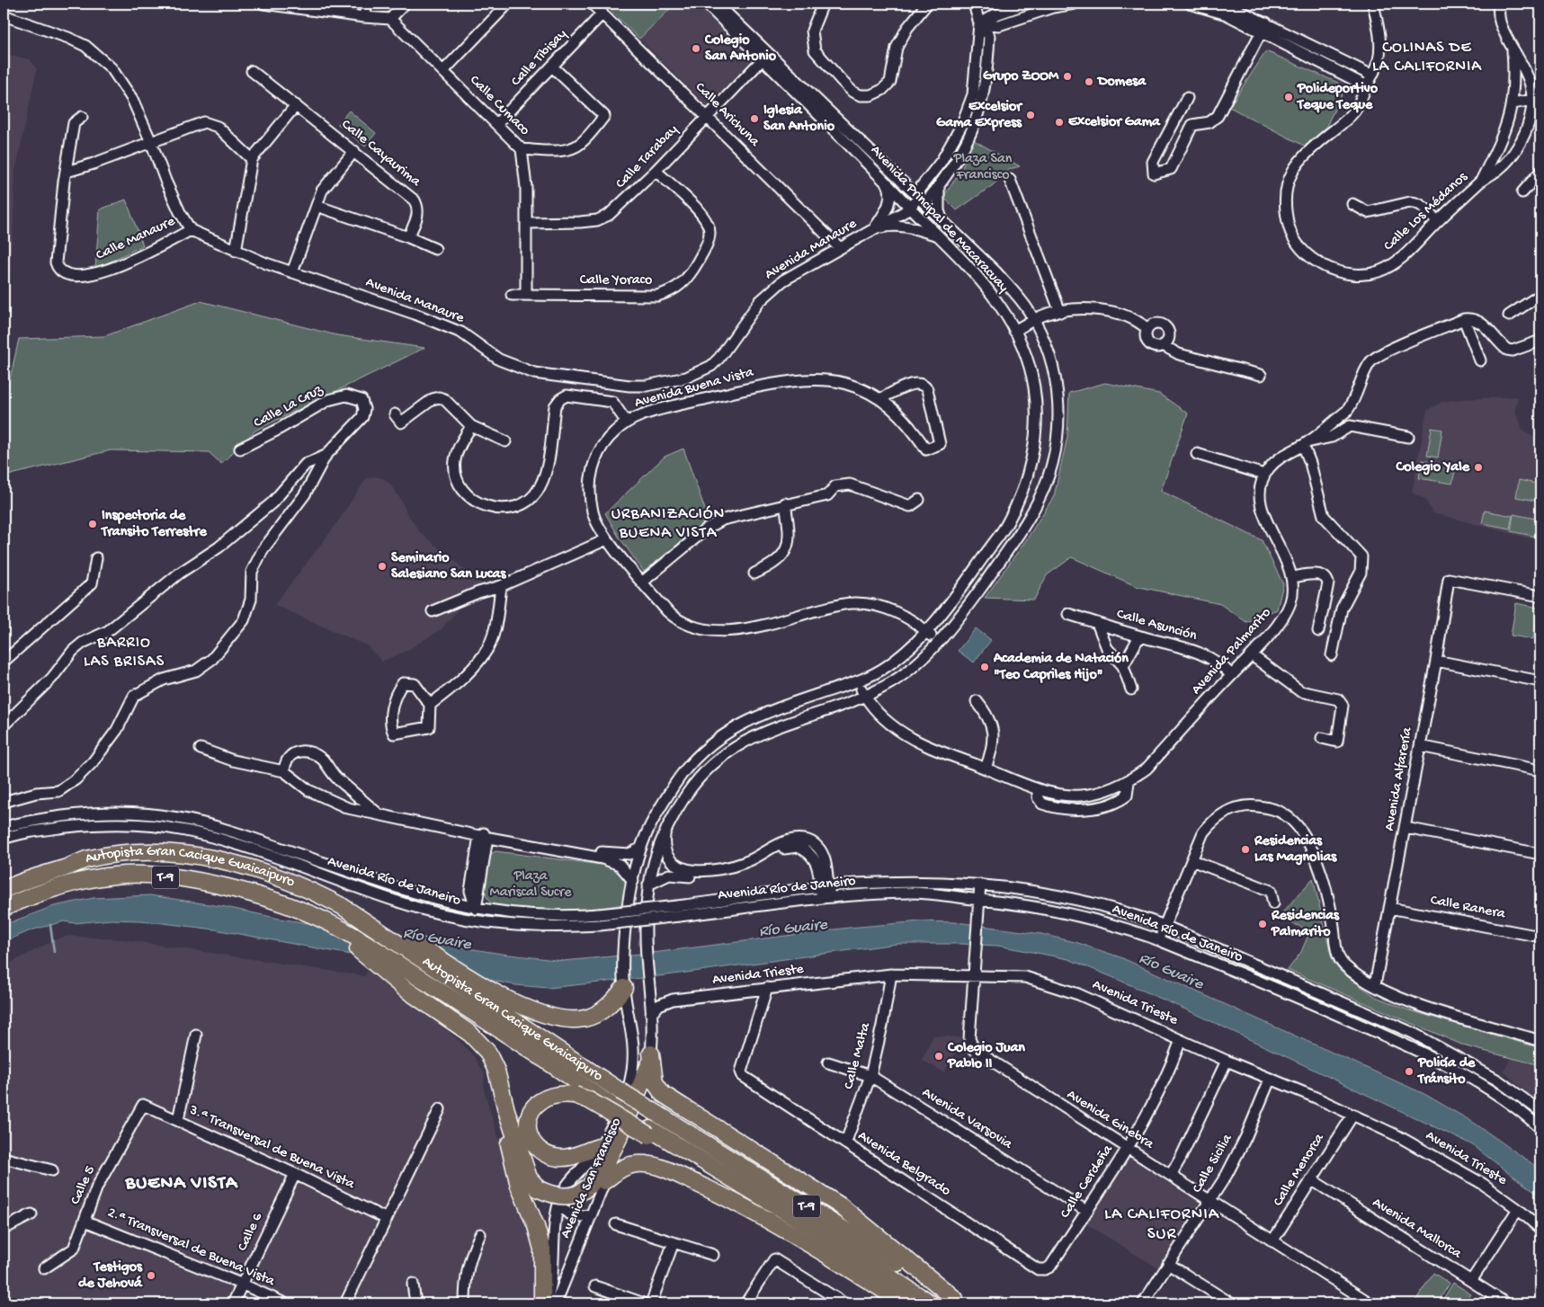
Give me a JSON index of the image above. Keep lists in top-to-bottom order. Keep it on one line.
{"streets":{"highway":["Autopista Gran Cacique Guaicaipuro","T-9"],"street":["Calle Tibisay","Calle Cumaco","Calle Arichuna","Calle Cayaurima","Calle Tarabay","Calle Los Médanos","Avenida Principal de Macaracuay","Calle Manaure","Avenida Manaure","Calle Yoraco","Avenida Buena Vista","Calle La Cruz","Calle Asunción","Avenida Palmarito","Avenida Alfarería","Avenida Río de Janeiro","Calle Ranera","Avenida Trieste","Calle Malta","Avenida Varsovia","Avenida Ginebra","3.ª Transversal de Buena Vista","Avenida Belgrado","Calle Sicilia","Calle Menorca","Avenida San Francisco","Calle Cerdeña","Calle 5","Avenida Mallorca","Calle 6","2.ª Transversal de Buena Vista"]},"crossings":[["Calle Tibisay","Calle Cumaco"],["Calle Tibisay","Calle Arichuna"],["Calle Cumaco","Calle Tarabay"],["Calle Cumaco","Calle Yoraco"],["Calle Arichuna","Calle Tarabay"],["Calle Arichuna","Avenida Manaure"],["Calle Tarabay","Avenida Principal de Macaracuay"],["Calle Tarabay","Calle Yoraco"],["Avenida Principal de Macaracuay","Avenida Manaure"],["Avenida Principal de Macaracuay","Avenida Buena Vista"],["Avenida Principal de Macaracuay","Avenida Palmarito"],["Avenida Principal de Macaracuay","Avenida Trieste"],["Avenida Principal de Macaracuay","Avenida San Francisco"],["Calle Manaure","Avenida Manaure"],["Calle Asunción","Avenida Palmarito"],["Avenida Alfarería","Calle Ranera"],["Avenida Río de Janeiro","Avenida Ginebra"],["Avenida Trieste","Calle Malta"],["Avenida Trieste","Avenida Ginebra"],["Avenida Trieste","Avenida Belgrado"],["Avenida Trieste","Calle Sicilia"],["Avenida Trieste","Calle Menorca"],["Avenida Trieste","Calle Cerdeña"],["Calle Malta","Avenida Varsovia"],["Calle Malta","Avenida Belgrado"],["Avenida Varsovia","Calle Cerdeña"],["Avenida Ginebra","Calle Sicilia"],["Avenida Ginebra","Calle Menorca"],["Avenida Ginebra","Calle Cerdeña"],["3.ª Transversal de Buena Vista","Calle 5"],["3.ª Transversal de Buena Vista","Calle 6"],["Avenida Belgrado","Calle Cerdeña"],["Calle Menorca","Avenida Mallorca"],["Calle 5","2.ª Transversal de Buena Vista"],["Calle 6","2.ª Transversal de Buena Vista"]],"districts":["COLINAS DE LA CALIFORNIA","URBANIZACIÓN BUENA VISTA","BARRIO LAS BRISAS","BUENA VISTA","LA CALIFORNIA SUR"],"water":["Río Guaire"],"parks":["Plaza San Francisco","Plaza Mariscal Sucre"],"places":["Colegio San Antonio","Grupo ZOOM","Domesa","Polideportivo Teque Teque","Excelsior Gama Express","Iglesia San Antonio","Excelsior Gama","Colegio Yale","Inspectoria de Transito Terrestre","Seminario Salesiano San Lucas","Academia de Natación \"Teo Capriles Hijo\"","Residencias Las Magnolias","Residencias Palmarito","Colegio Juan Pablo II","Policía de Tránsito","Testigos de Jehová"]}
